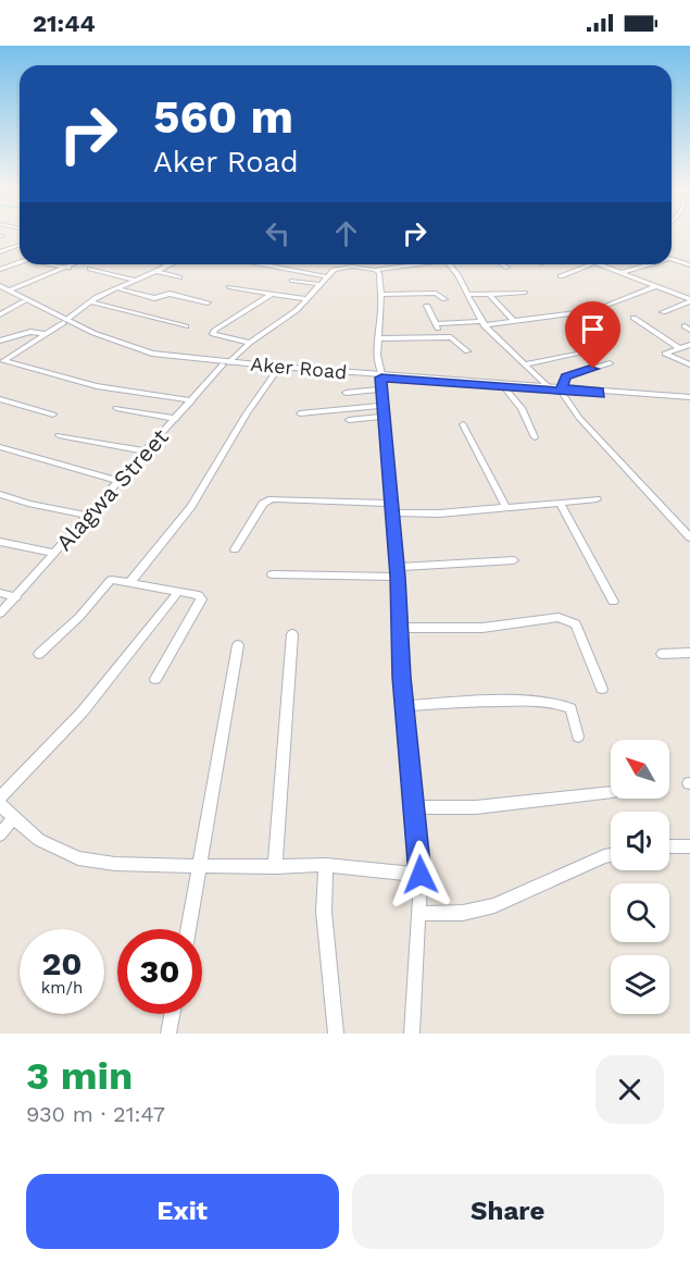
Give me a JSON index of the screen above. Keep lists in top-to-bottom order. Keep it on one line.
{"streets":{"street":["Aker Road","Alagwa Street"]},"crossings":[["Aker Road","Alagwa Street"]],"north":"top left","page":{"status":"21:44","turn":["560 m","Aker Road"],"speed":"20 km/h","limit":"30","heading":["3 min","930 m · 21:47"],"buttons":["Exit","Share"]}}
